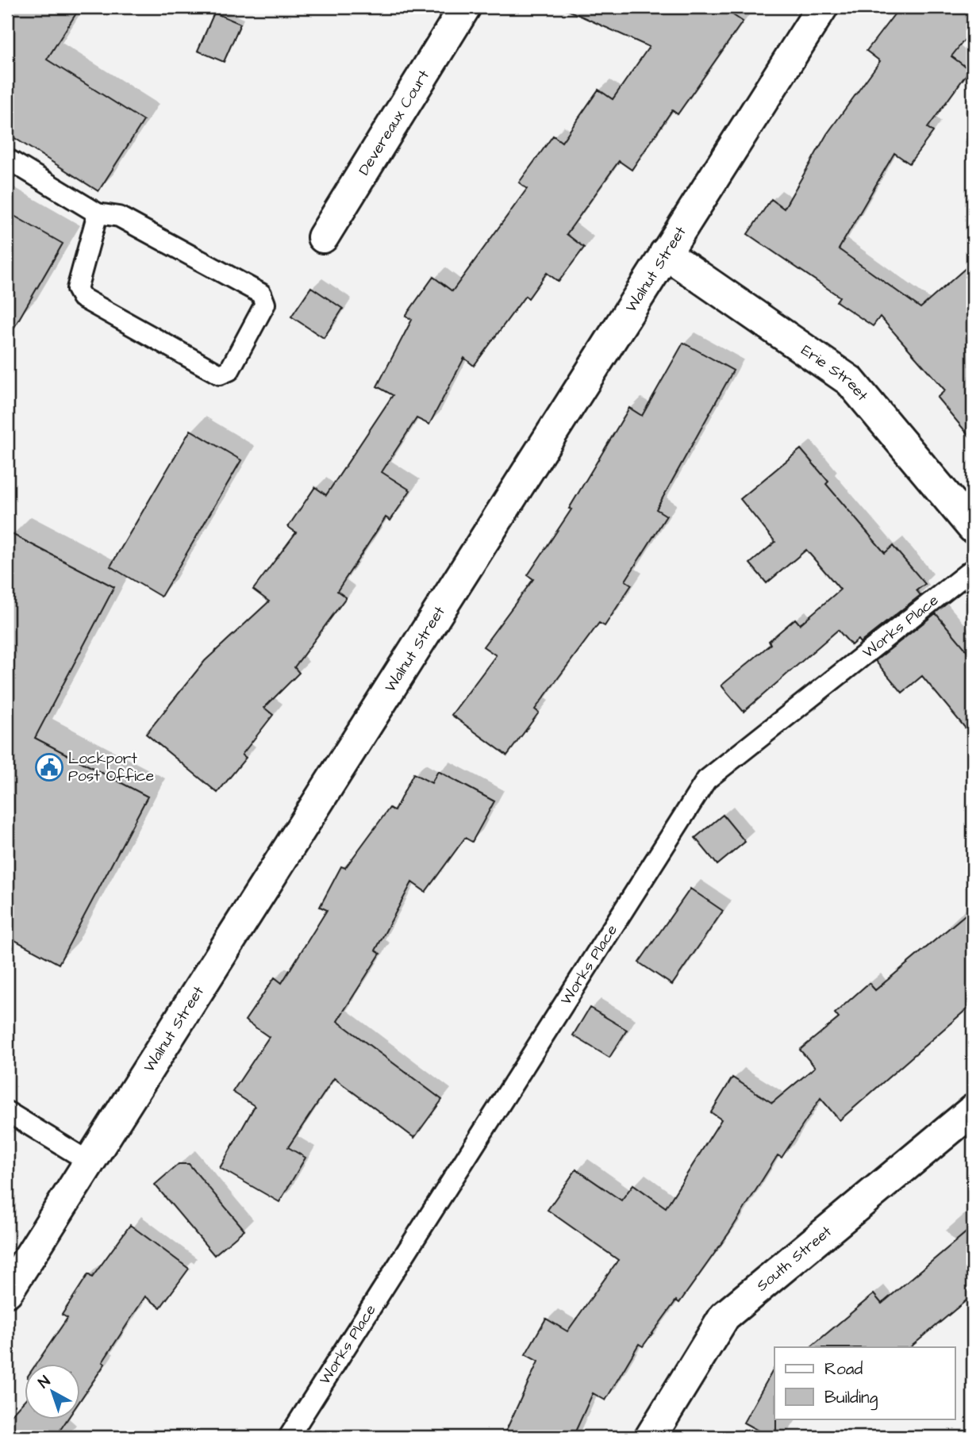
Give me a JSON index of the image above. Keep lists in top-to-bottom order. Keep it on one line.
{"streets":{"street":["Devereaux Court","Walnut Street","Erie Street","South Street"],"lane":["Works Place"]},"crossings":[["Walnut Street","Erie Street"]],"places":{"public building":["Lockport Post Office"]},"legend":["Road","Building"],"north":"top left"}
